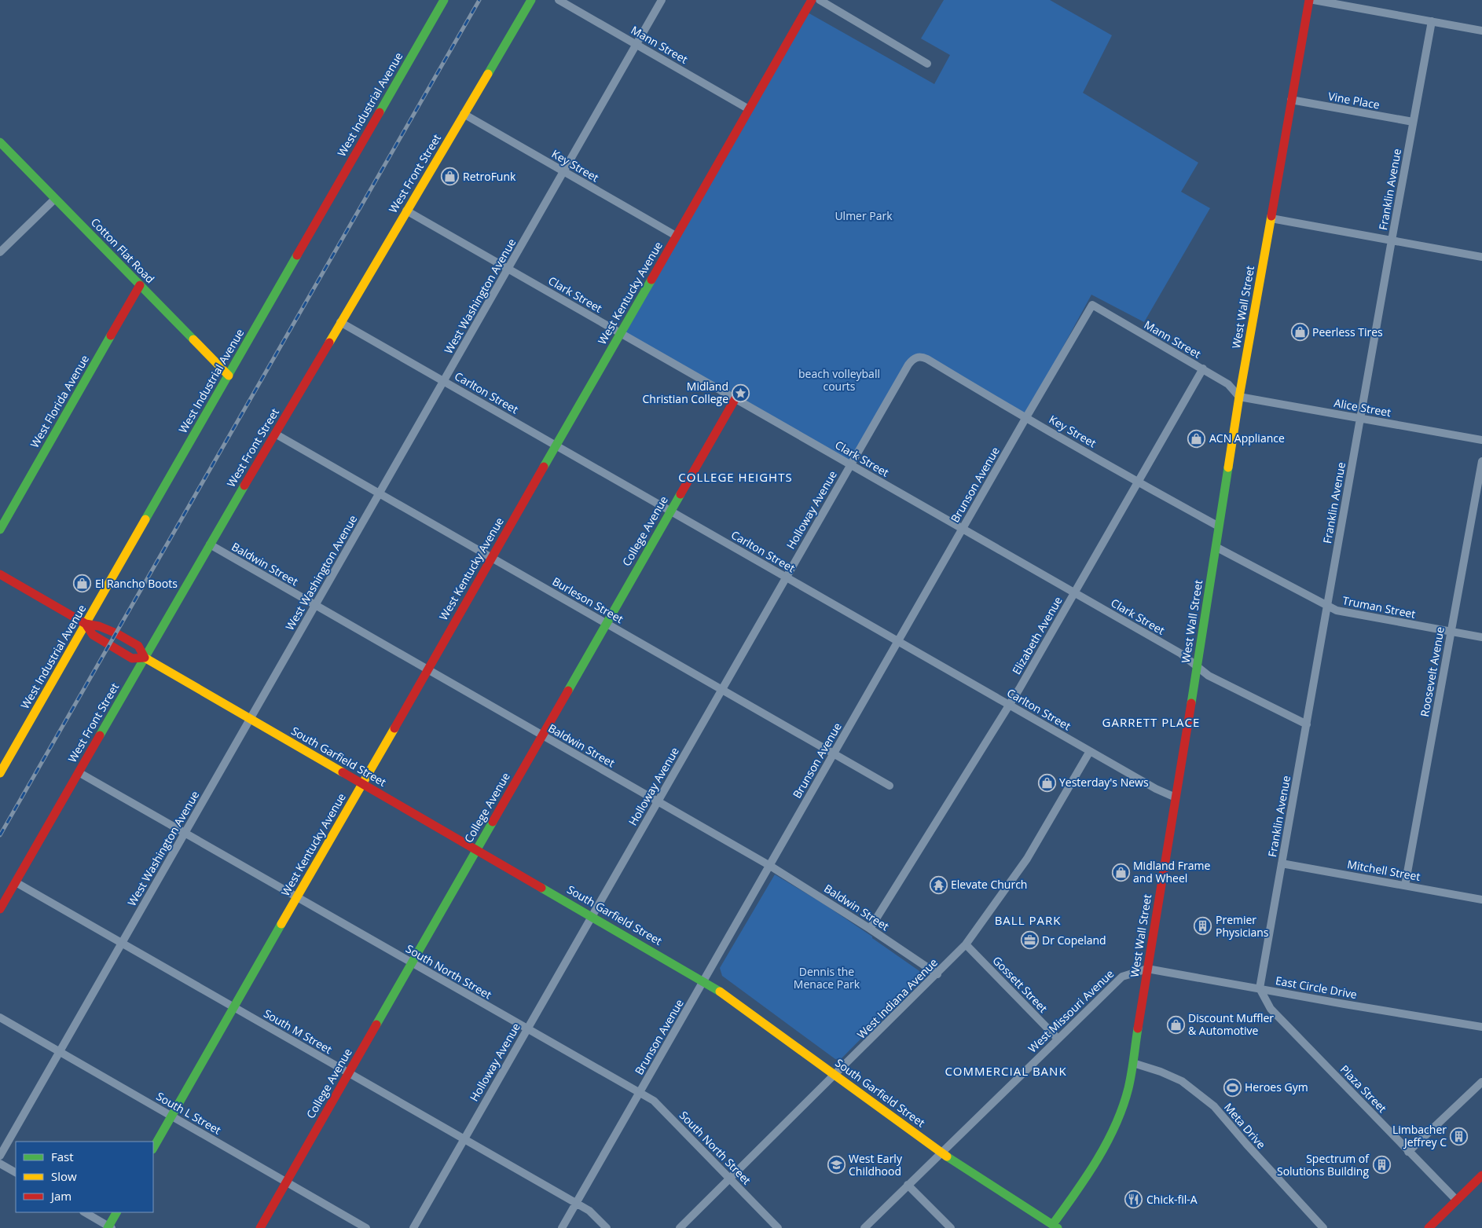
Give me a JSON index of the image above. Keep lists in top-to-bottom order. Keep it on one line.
{"streets":{"main road":["West Industrial Avenue","West Front Street","Cotton Flat Road","West Kentucky Avenue","West Wall Street","West Florida Avenue","College Avenue","South Garfield Street"],"street":["Mann Street","Vine Place","Key Street","Franklin Avenue","Clark Street","West Washington Avenue","Carlton Street","Alice Street","Brunson Avenue","Holloway Avenue","Baldwin Street","Burleson Street","Truman Street","Elizabeth Avenue","Roosevelt Avenue","Mitchell Street","South North Street","Gossett Street","East Circle Drive","West Indiana Avenue","West Missouri Avenue","South M Street","Plaza Street","South L Street","Meta Drive"]},"crossings":[["Mann Street","West Kentucky Avenue"],["Mann Street","West Washington Avenue"],["Mann Street","West Wall Street"],["Mann Street","Alice Street"],["Mann Street","Brunson Avenue"],["Mann Street","Elizabeth Avenue"],["Vine Place","Franklin Avenue"],["Vine Place","West Wall Street"],["West Industrial Avenue","Cotton Flat Road"],["West Industrial Avenue","South Garfield Street"],["Key Street","West Front Street"],["Key Street","West Kentucky Avenue"],["Key Street","West Washington Avenue"],["Key Street","West Wall Street"],["Key Street","Brunson Avenue"],["Key Street","Holloway Avenue"],["Key Street","Elizabeth Avenue"],["West Front Street","Clark Street"],["West Front Street","Carlton Street"],["West Front Street","Baldwin Street"],["West Front Street","Burleson Street"],["West Front Street","South Garfield Street"],["West Front Street","South North Street"],["West Front Street","South M Street"],["Franklin Avenue","Clark Street"],["Franklin Avenue","Alice Street"],["Franklin Avenue","Truman Street"],["Franklin Avenue","Mitchell Street"],["Franklin Avenue","East Circle Drive"],["Franklin Avenue","Plaza Street"],["Cotton Flat Road","West Florida Avenue"],["West Kentucky Avenue","Clark Street"],["West Kentucky Avenue","Carlton Street"],["West Kentucky Avenue","Baldwin Street"],["West Kentucky Avenue","Burleson Street"],["West Kentucky Avenue","South Garfield Street"],["West Kentucky Avenue","South North Street"],["West Kentucky Avenue","South M Street"],["West Kentucky Avenue","South L Street"],["Clark Street","West Washington Avenue"],["Clark Street","West Wall Street"],["Clark Street","Brunson Avenue"],["Clark Street","Holloway Avenue"],["Clark Street","College Avenue"],["Clark Street","Elizabeth Avenue"],["West Washington Avenue","Carlton Street"],["West Washington Avenue","Baldwin Street"],["West Washington Avenue","Burleson Street"],["West Washington Avenue","South Garfield Street"],["West Washington Avenue","South North Street"],["West Washington Avenue","South M Street"],["West Washington Avenue","South L Street"],["West Wall Street","Carlton Street"],["West Wall Street","Alice Street"],["West Wall Street","Truman Street"],["West Wall Street","South Garfield Street"],["West Wall Street","East Circle Drive"],["West Wall Street","West Missouri Avenue"],["West Wall Street","Meta Drive"],["Carlton Street","Brunson Avenue"],["Carlton Street","Holloway Avenue"],["Carlton Street","College Avenue"],["Carlton Street","Elizabeth Avenue"],["Carlton Street","West Indiana Avenue"],["Brunson Avenue","Baldwin Street"],["Brunson Avenue","Burleson Street"],["Brunson Avenue","South Garfield Street"],["Brunson Avenue","South North Street"],["Brunson Avenue","South M Street"],["Holloway Avenue","Baldwin Street"],["Holloway Avenue","Burleson Street"],["Holloway Avenue","South Garfield Street"],["Holloway Avenue","South North Street"],["Holloway Avenue","South M Street"],["College Avenue","Baldwin Street"],["College Avenue","Burleson Street"],["College Avenue","South Garfield Street"],["College Avenue","South North Street"],["College Avenue","South M Street"],["College Avenue","South L Street"],["Baldwin Street","Elizabeth Avenue"],["Baldwin Street","West Indiana Avenue"],["Truman Street","Roosevelt Avenue"],["Roosevelt Avenue","Mitchell Street"],["South Garfield Street","West Indiana Avenue"],["South Garfield Street","West Missouri Avenue"],["South North Street","West Indiana Avenue"],["Gossett Street","West Indiana Avenue"],["Gossett Street","West Missouri Avenue"],["East Circle Drive","West Missouri Avenue"],["East Circle Drive","Plaza Street"]],"districts":["COLLEGE HEIGHTS","GARRETT PLACE","BALL PARK","COMMERCIAL BANK"],"parks":["Ulmer Park","beach volleyball courts","Dennis the Menace Park"],"places":{"shop":["RetroFunk","Peerless Tires","ACN Appliance","El Rancho Boots","Yesterday's News","Midland Frame and Wheel","Discount Muffler & Automotive"],"place":["Midland Christian College"],"temple":["Elevate Church"],"building":["Premier Physicians","Limbacher Jeffrey C","Spectrum of Solutions Building"],"office":["Dr Copeland"],"sports":["Heroes Gym"],"school or university":["West Early Childhood"],"restaurant":["Chick-fil-A"]},"legend":["Fast","Slow","Jam"]}
